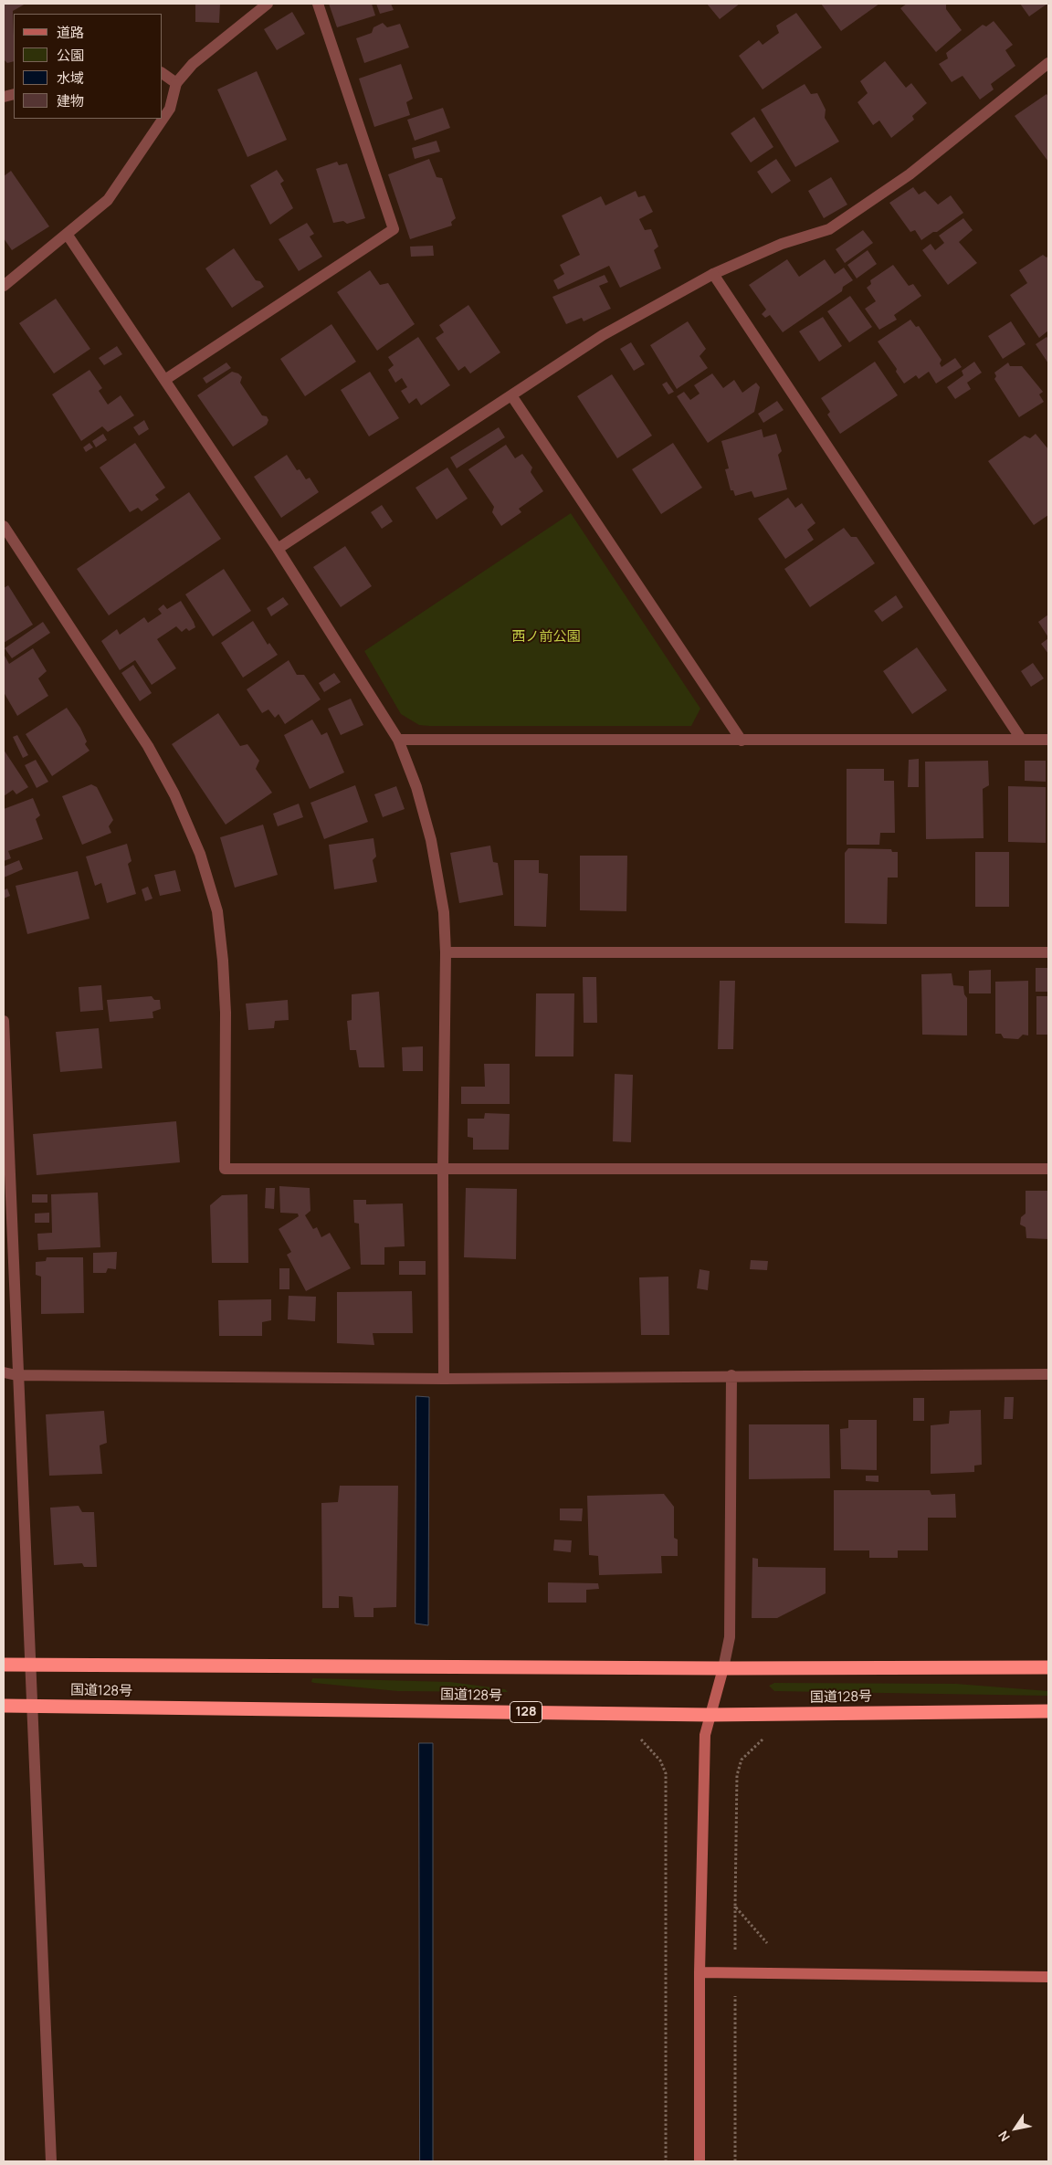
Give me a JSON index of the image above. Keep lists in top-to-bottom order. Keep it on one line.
{"streets":{"highway":["国道128号","128"]},"parks":["西ノ前公園"],"legend":["道路","公園","水域","建物"],"north":"bottom left"}
